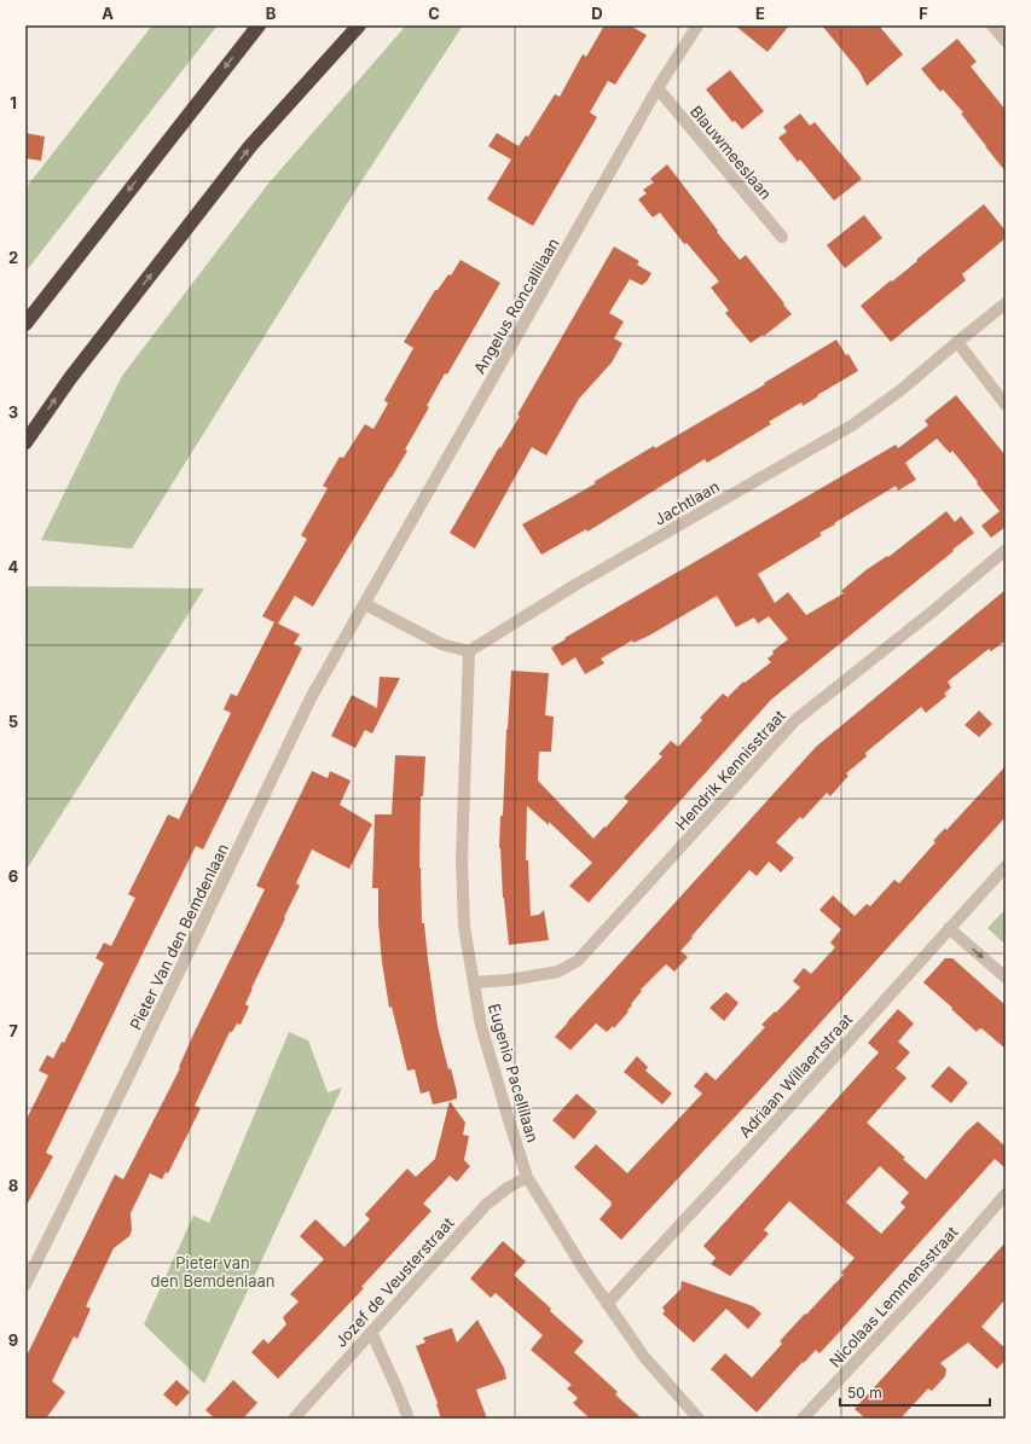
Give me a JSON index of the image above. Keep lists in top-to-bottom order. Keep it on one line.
{"streets":{"street":["Blauwmeeslaan","Angelus Roncallilaan","Jachtlaan","Hendrik Kennisstraat","Pieter Van den Bemdenlaan","Eugenio Pacellilaan","Adriaan Willaertstraat","Jozef de Veusterstraat","Nicolaas Lemmensstraat"]},"crossings":[["Blauwmeeslaan","Angelus Roncallilaan"],["Angelus Roncallilaan","Pieter Van den Bemdenlaan"],["Jachtlaan","Eugenio Pacellilaan"],["Hendrik Kennisstraat","Eugenio Pacellilaan"],["Eugenio Pacellilaan","Adriaan Willaertstraat"],["Eugenio Pacellilaan","Jozef de Veusterstraat"]],"parks":["Pieter van den Bemdenlaan"],"scale_bar":"50 m","grid":{"columns":["A","B","C","D","E","F"],"rows":["1","2","3","4","5","6","7","8","9"]}}
